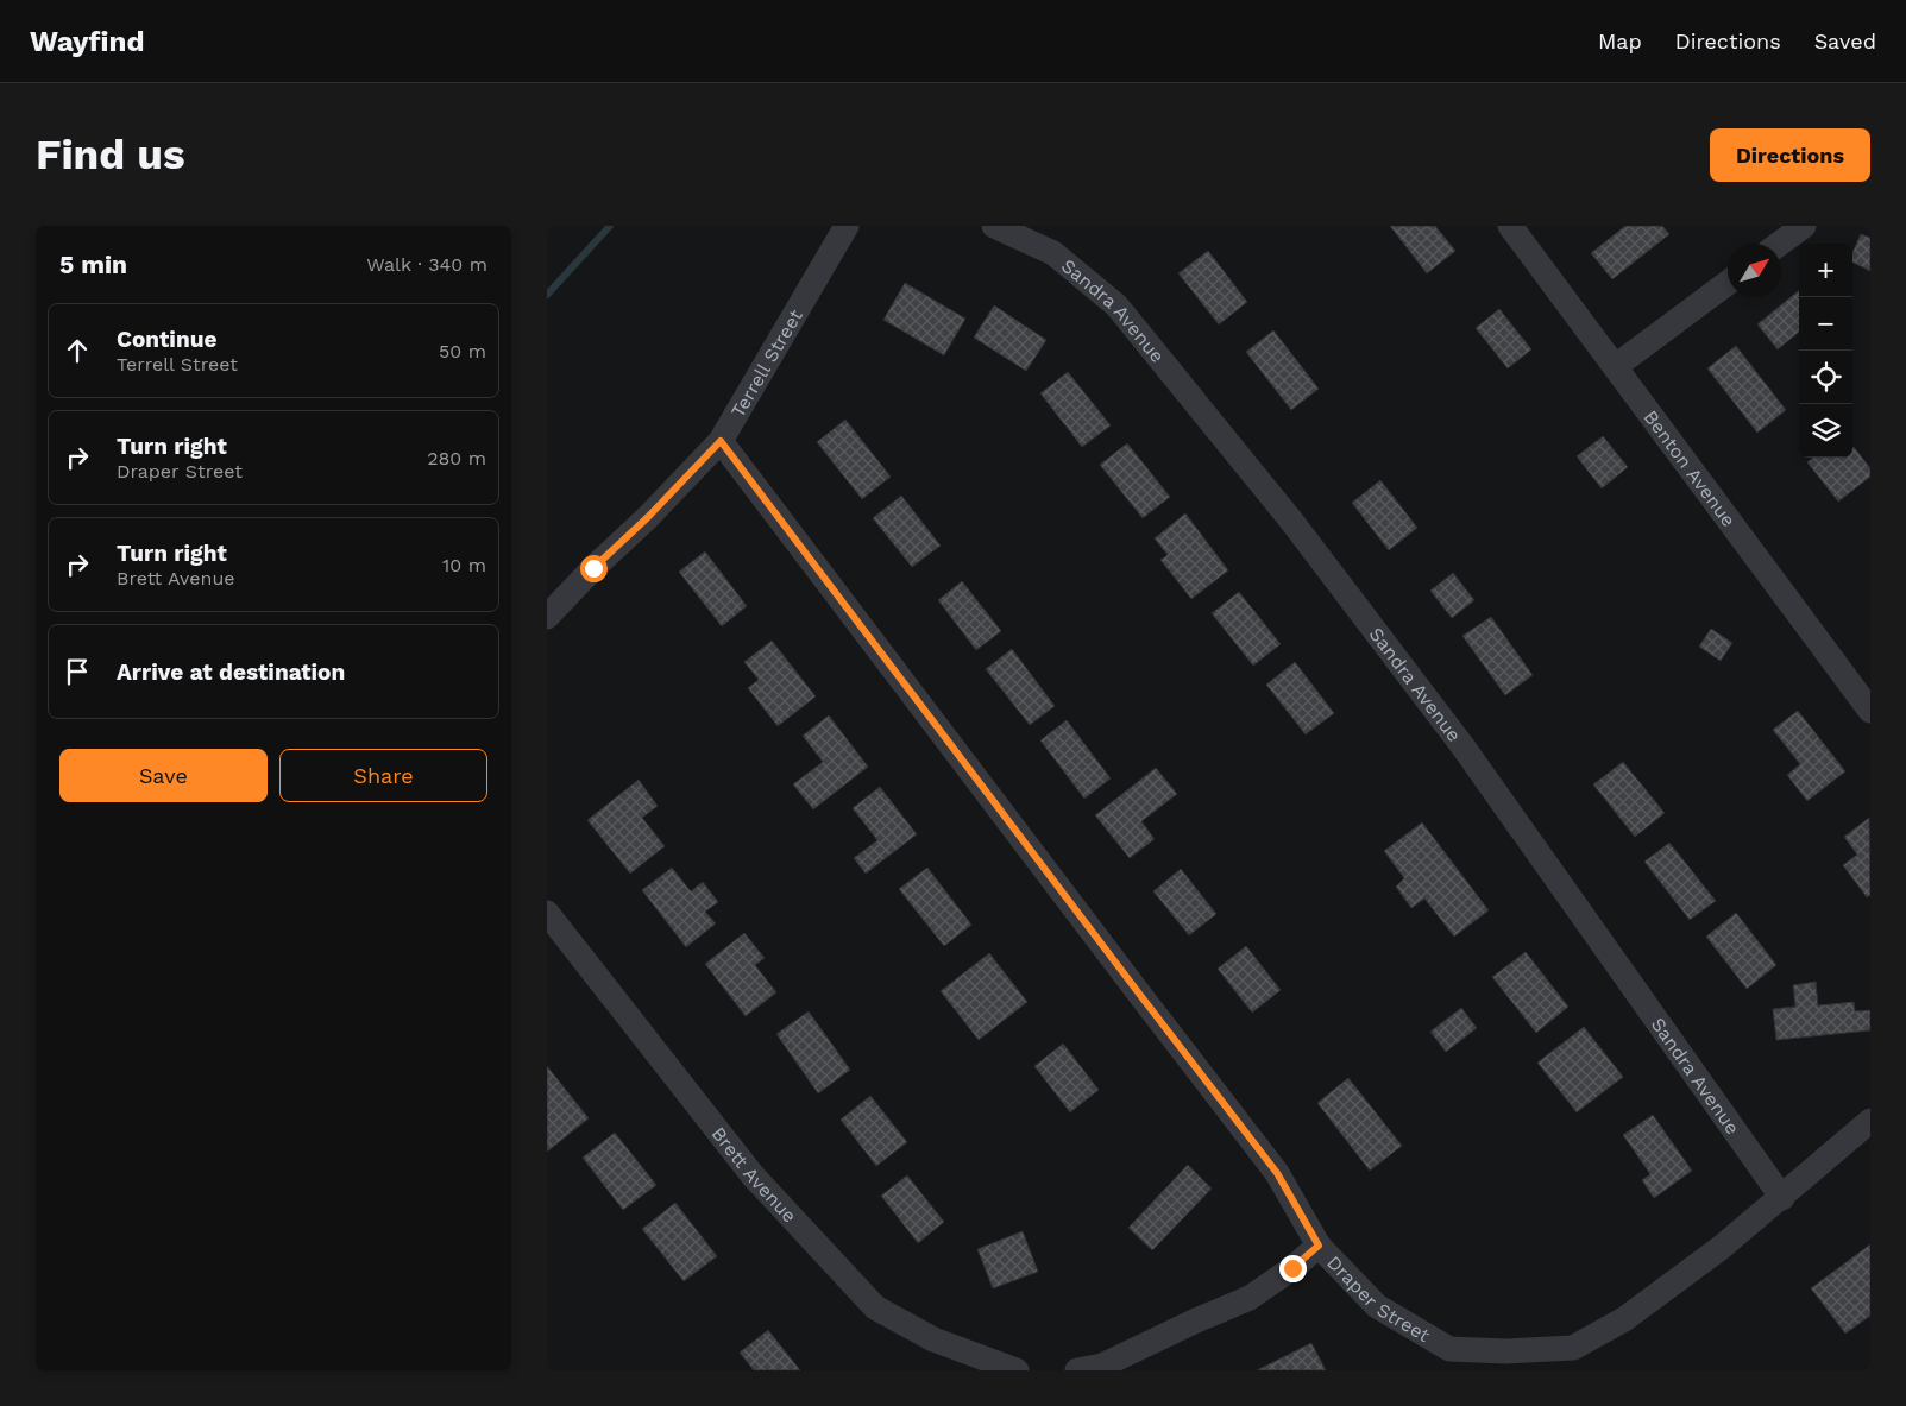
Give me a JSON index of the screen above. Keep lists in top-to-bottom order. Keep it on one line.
{"streets":{"street":["Sandra Avenue","Terrell Street","Benton Avenue","Brett Avenue","Draper Street"]},"crossings":[["Sandra Avenue","Draper Street"],["Terrell Street","Draper Street"]],"north":"top right","page":{"header":"Wayfind","nav":["Map","Directions","Saved"],"buttons":["Directions",["Save","Share"]],"title":"Find us","heading":["5 min","Walk · 340 m"],"map_buttons":["+","−"],"list":[["Continue","Terrell Street","50 m"],["Turn right","Draper Street","280 m"],["Turn right","Brett Avenue","10 m"],"Arrive at destination"]}}
